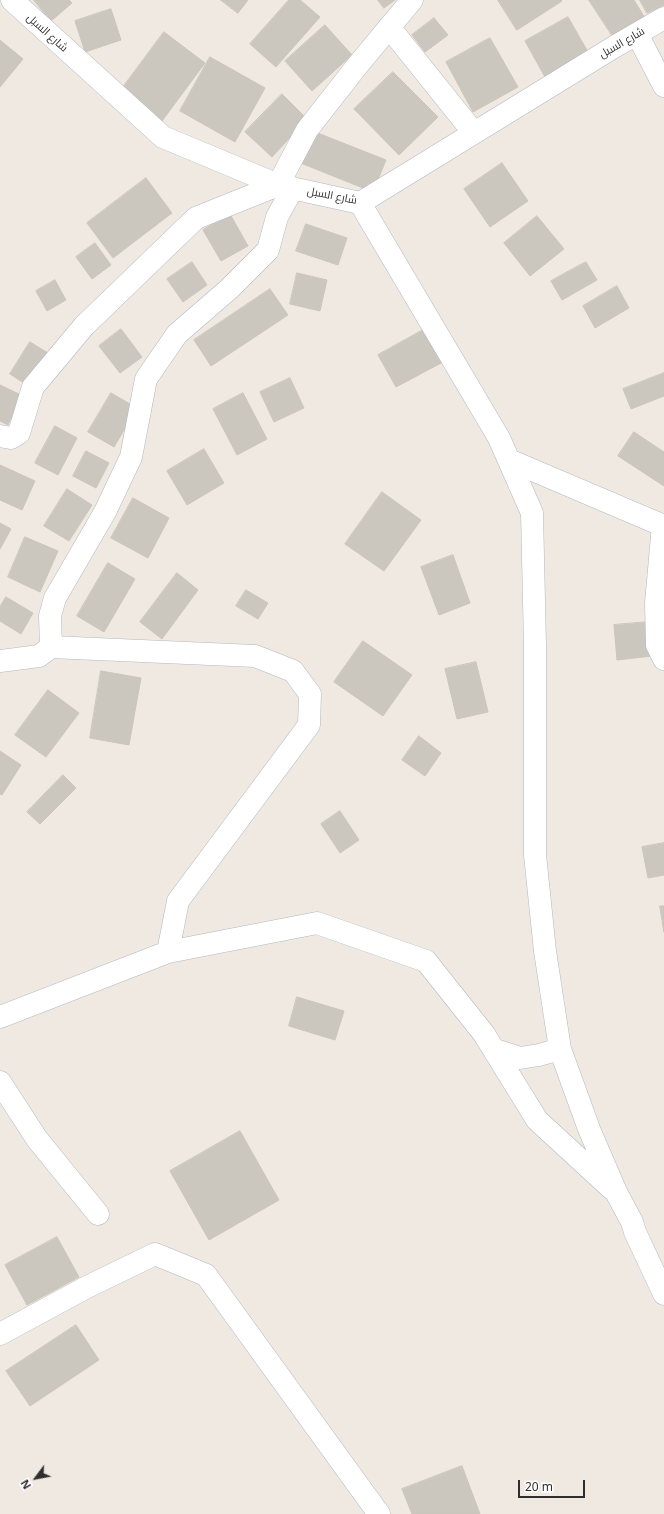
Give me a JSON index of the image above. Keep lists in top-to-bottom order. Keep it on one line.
{"streets":{"street":["شارع السبل"]},"scale_bar":"20 m","north":"bottom left"}
